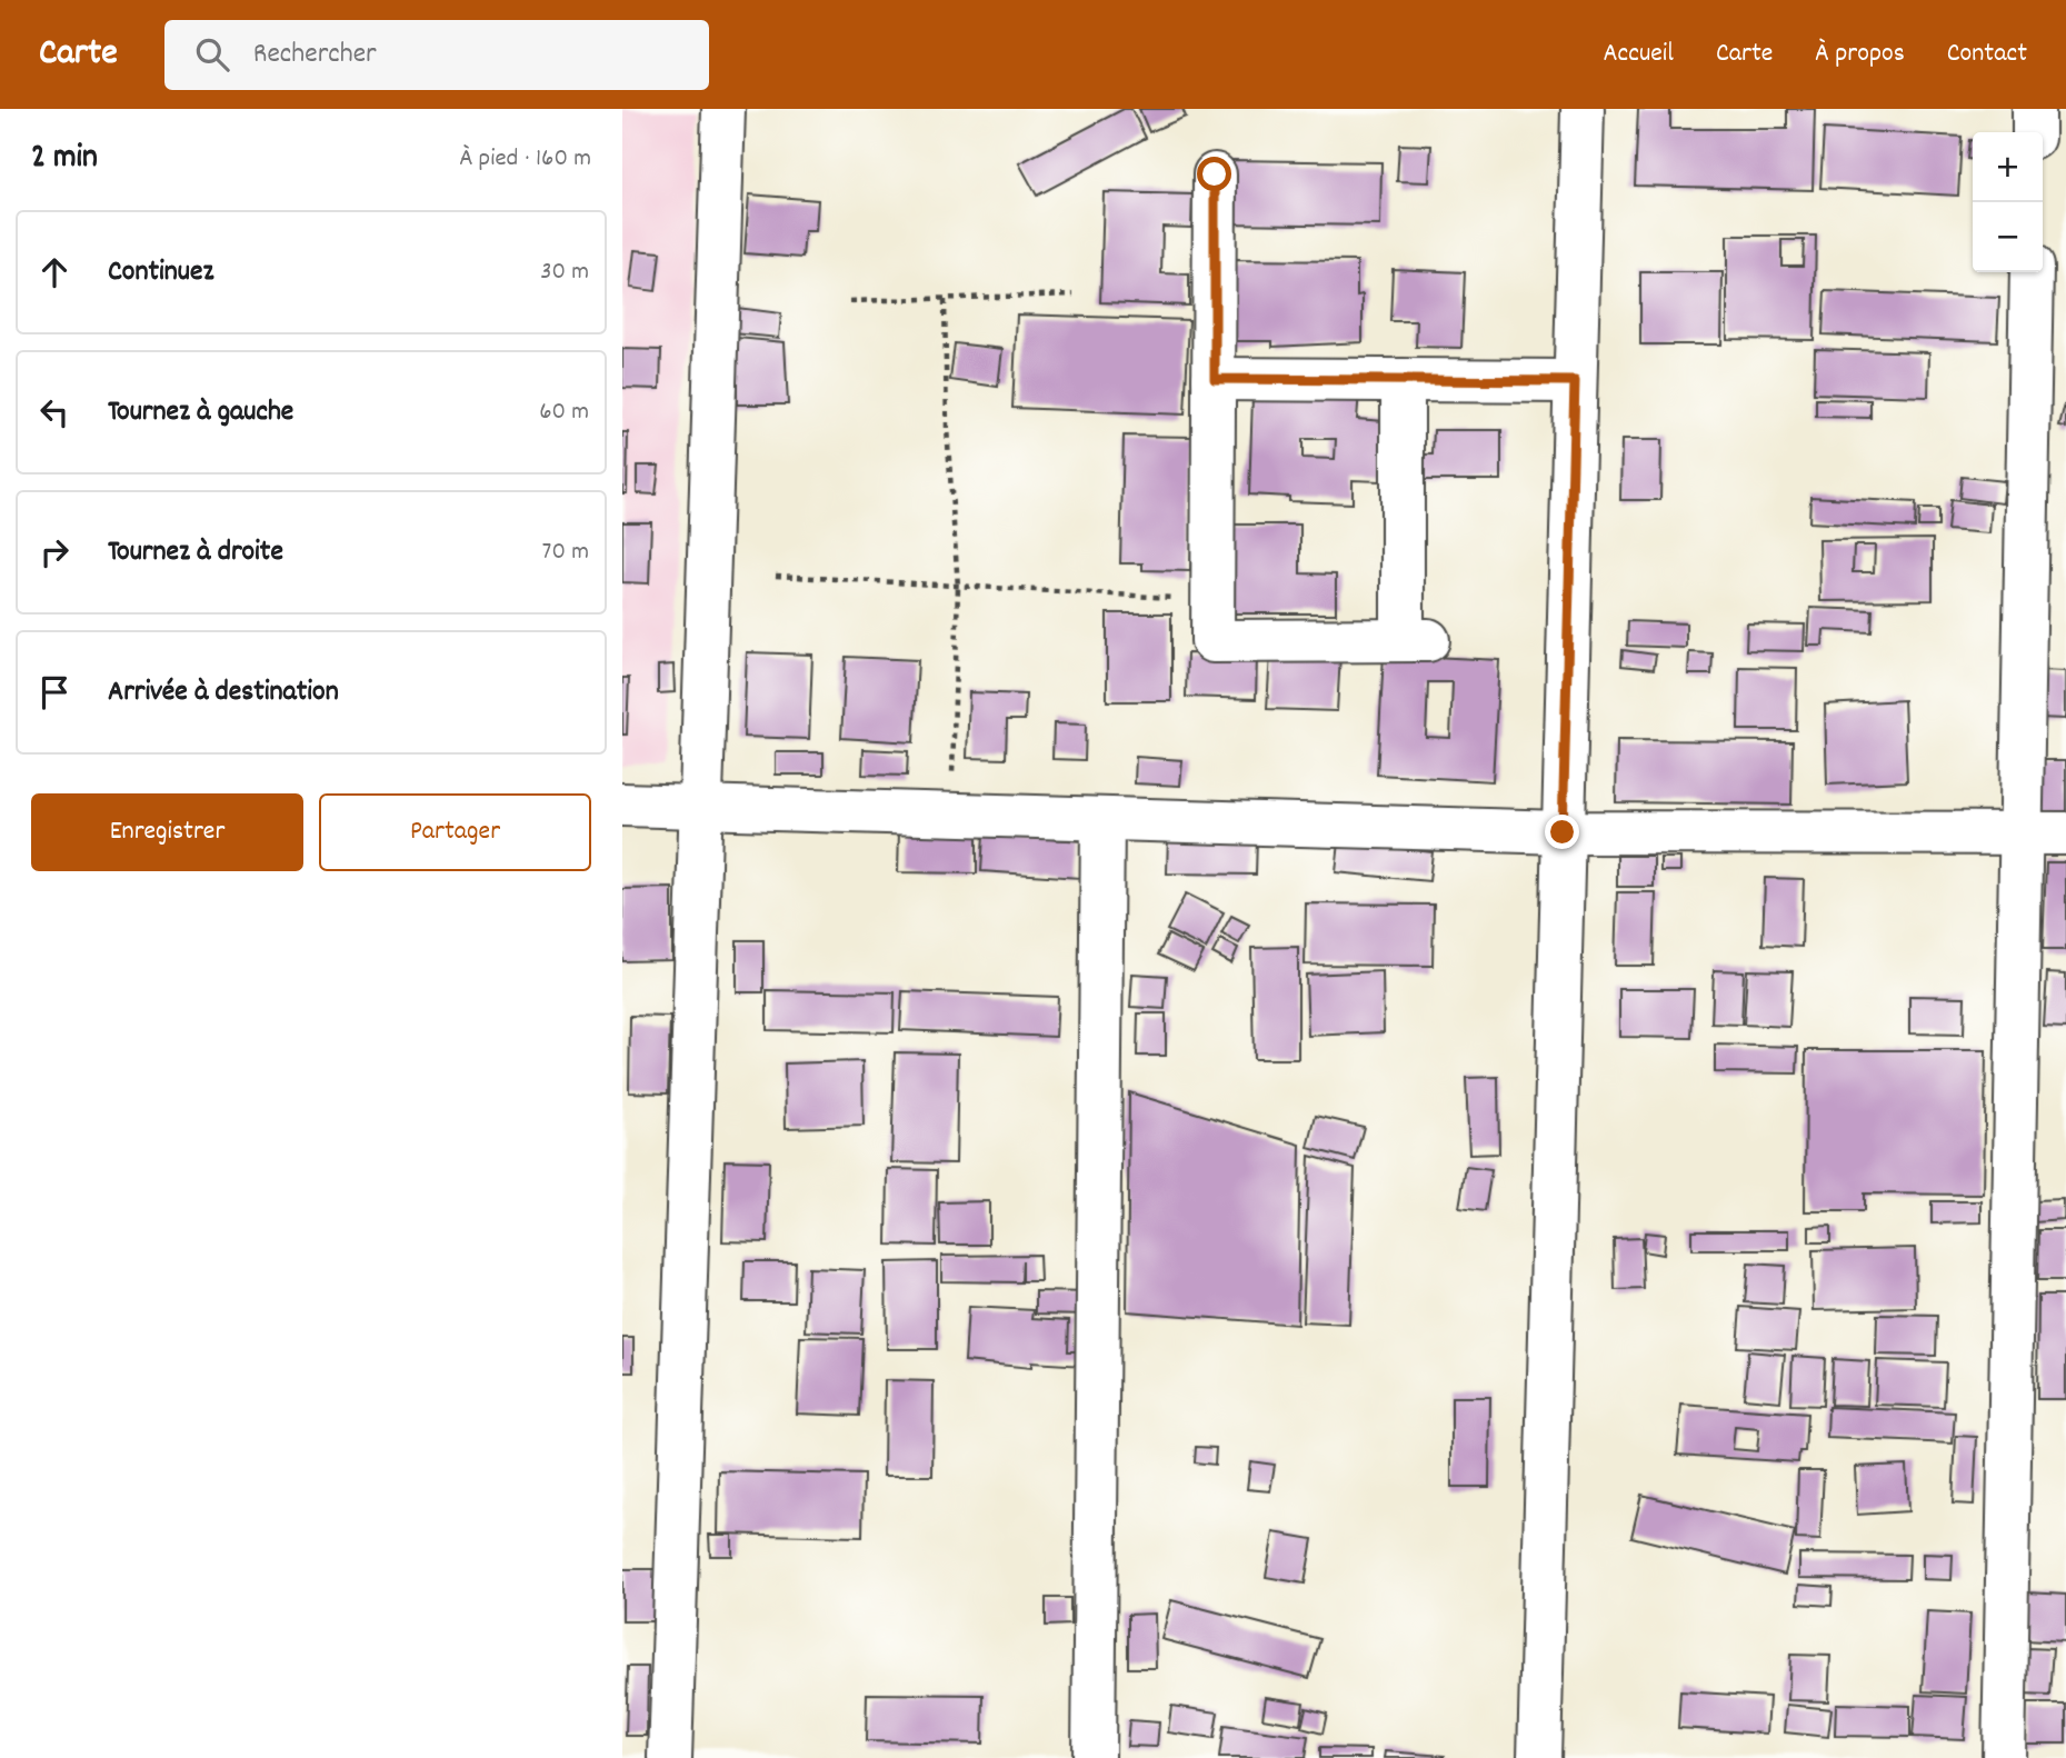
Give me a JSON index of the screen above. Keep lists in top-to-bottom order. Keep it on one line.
{"page":{"header":"Carte","search":"Rechercher","nav":["Accueil","Carte","À propos","Contact"],"heading":["2 min","À pied · 160 m"],"map_buttons":["+","−"],"list":[["Continuez","30 m"],["Tournez à gauche","60 m"],["Tournez à droite","70 m"],"Arrivée à destination"],"buttons":["Enregistrer","Partager"]}}
